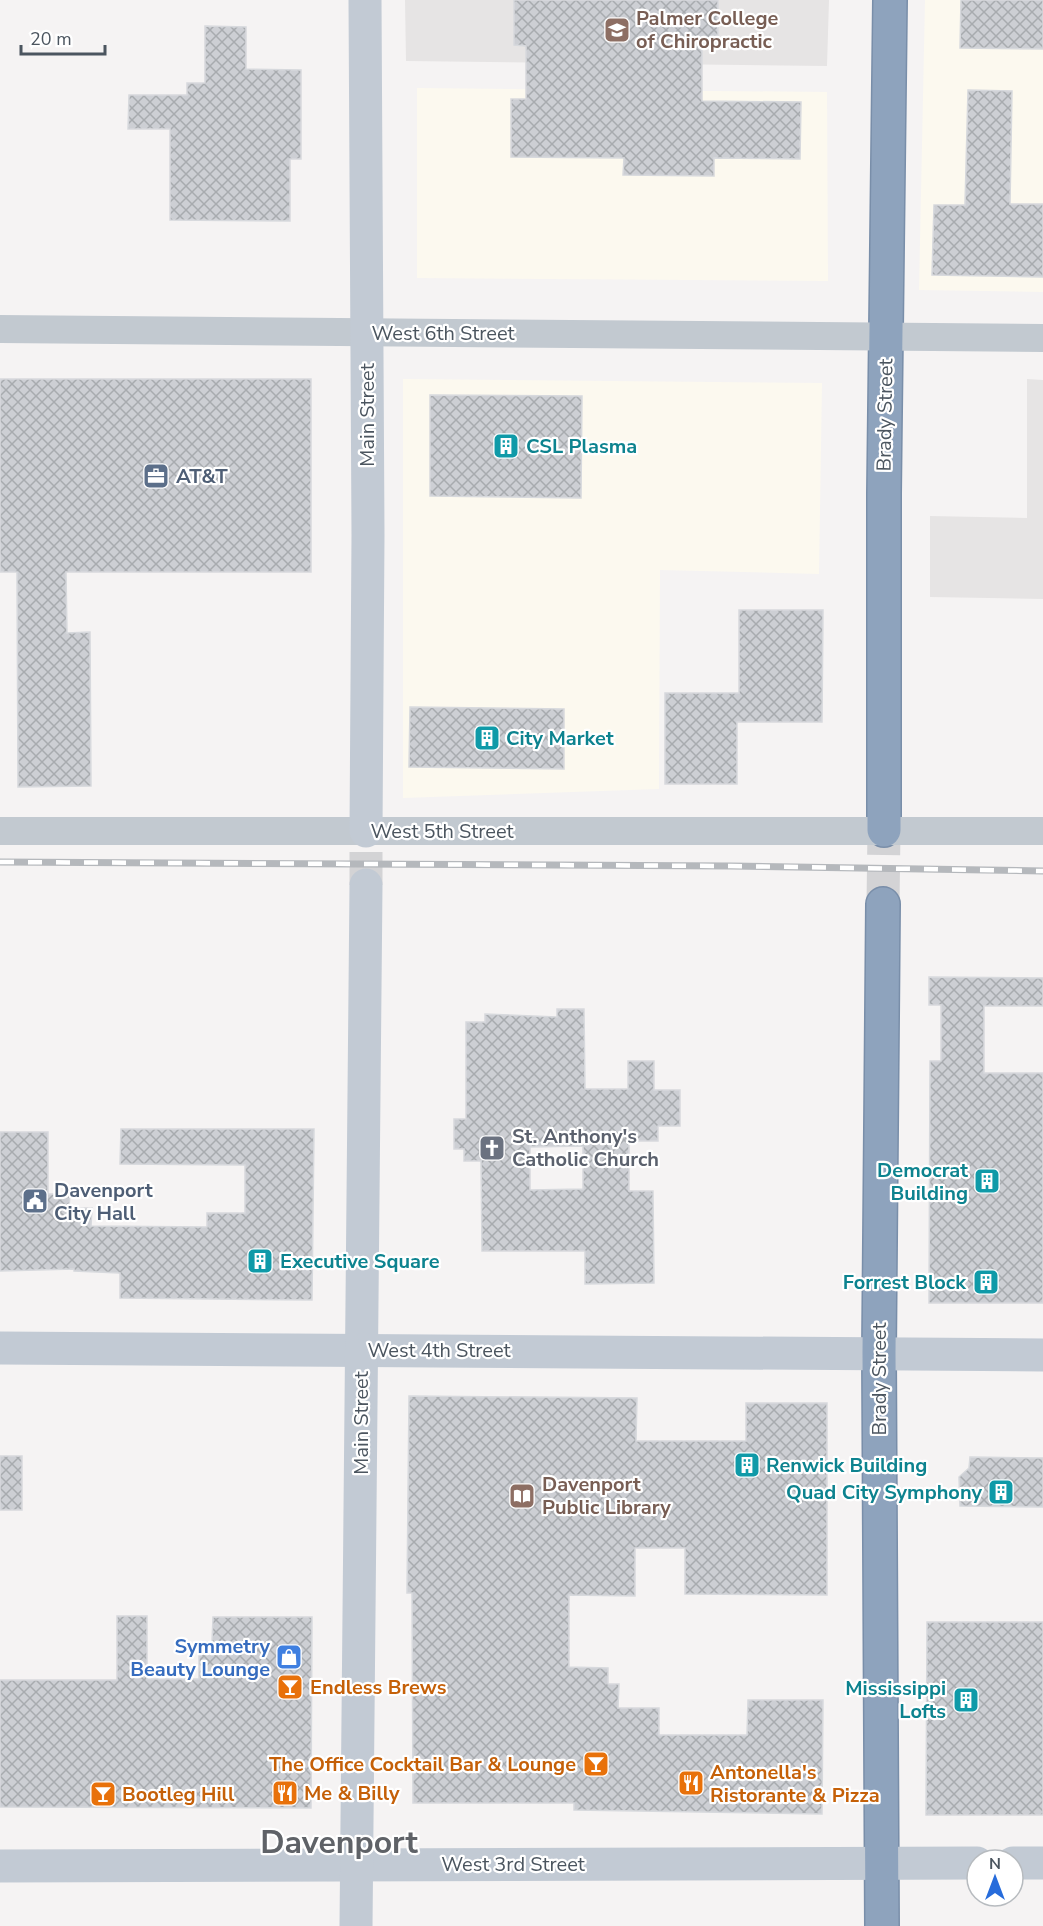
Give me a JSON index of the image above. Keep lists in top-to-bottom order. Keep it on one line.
{"streets":{"highway":["Brady Street"],"street":["West 6th Street","Main Street","West 5th Street","West 4th Street","West 3rd Street"]},"crossings":[["West 6th Street","Main Street"],["West 6th Street","Brady Street"],["Main Street","West 5th Street"],["Main Street","West 4th Street"],["Main Street","West 3rd Street"],["Brady Street","West 5th Street"],["Brady Street","West 4th Street"],["Brady Street","West 3rd Street"]],"districts":["Davenport"],"places":{"school or university":["Palmer College of Chiropractic"],"building":["CSL Plasma","City Market","Democrat Building","Executive Square","Forrest Block","Renwick Building","Quad City Symphony","Mississippi Lofts"],"office":["AT&T"],"church":["St. Anthony's Catholic Church"],"public building":["Davenport City Hall"],"library":["Davenport Public Library"],"shop":["Symmetry Beauty Lounge"],"bar":["Endless Brews","The Office Cocktail Bar & Lounge","Bootleg Hill"],"restaurant":["Antonella's Ristorante & Pizza","Me & Billy"]},"scale_bar":"20 m","north":"top"}
